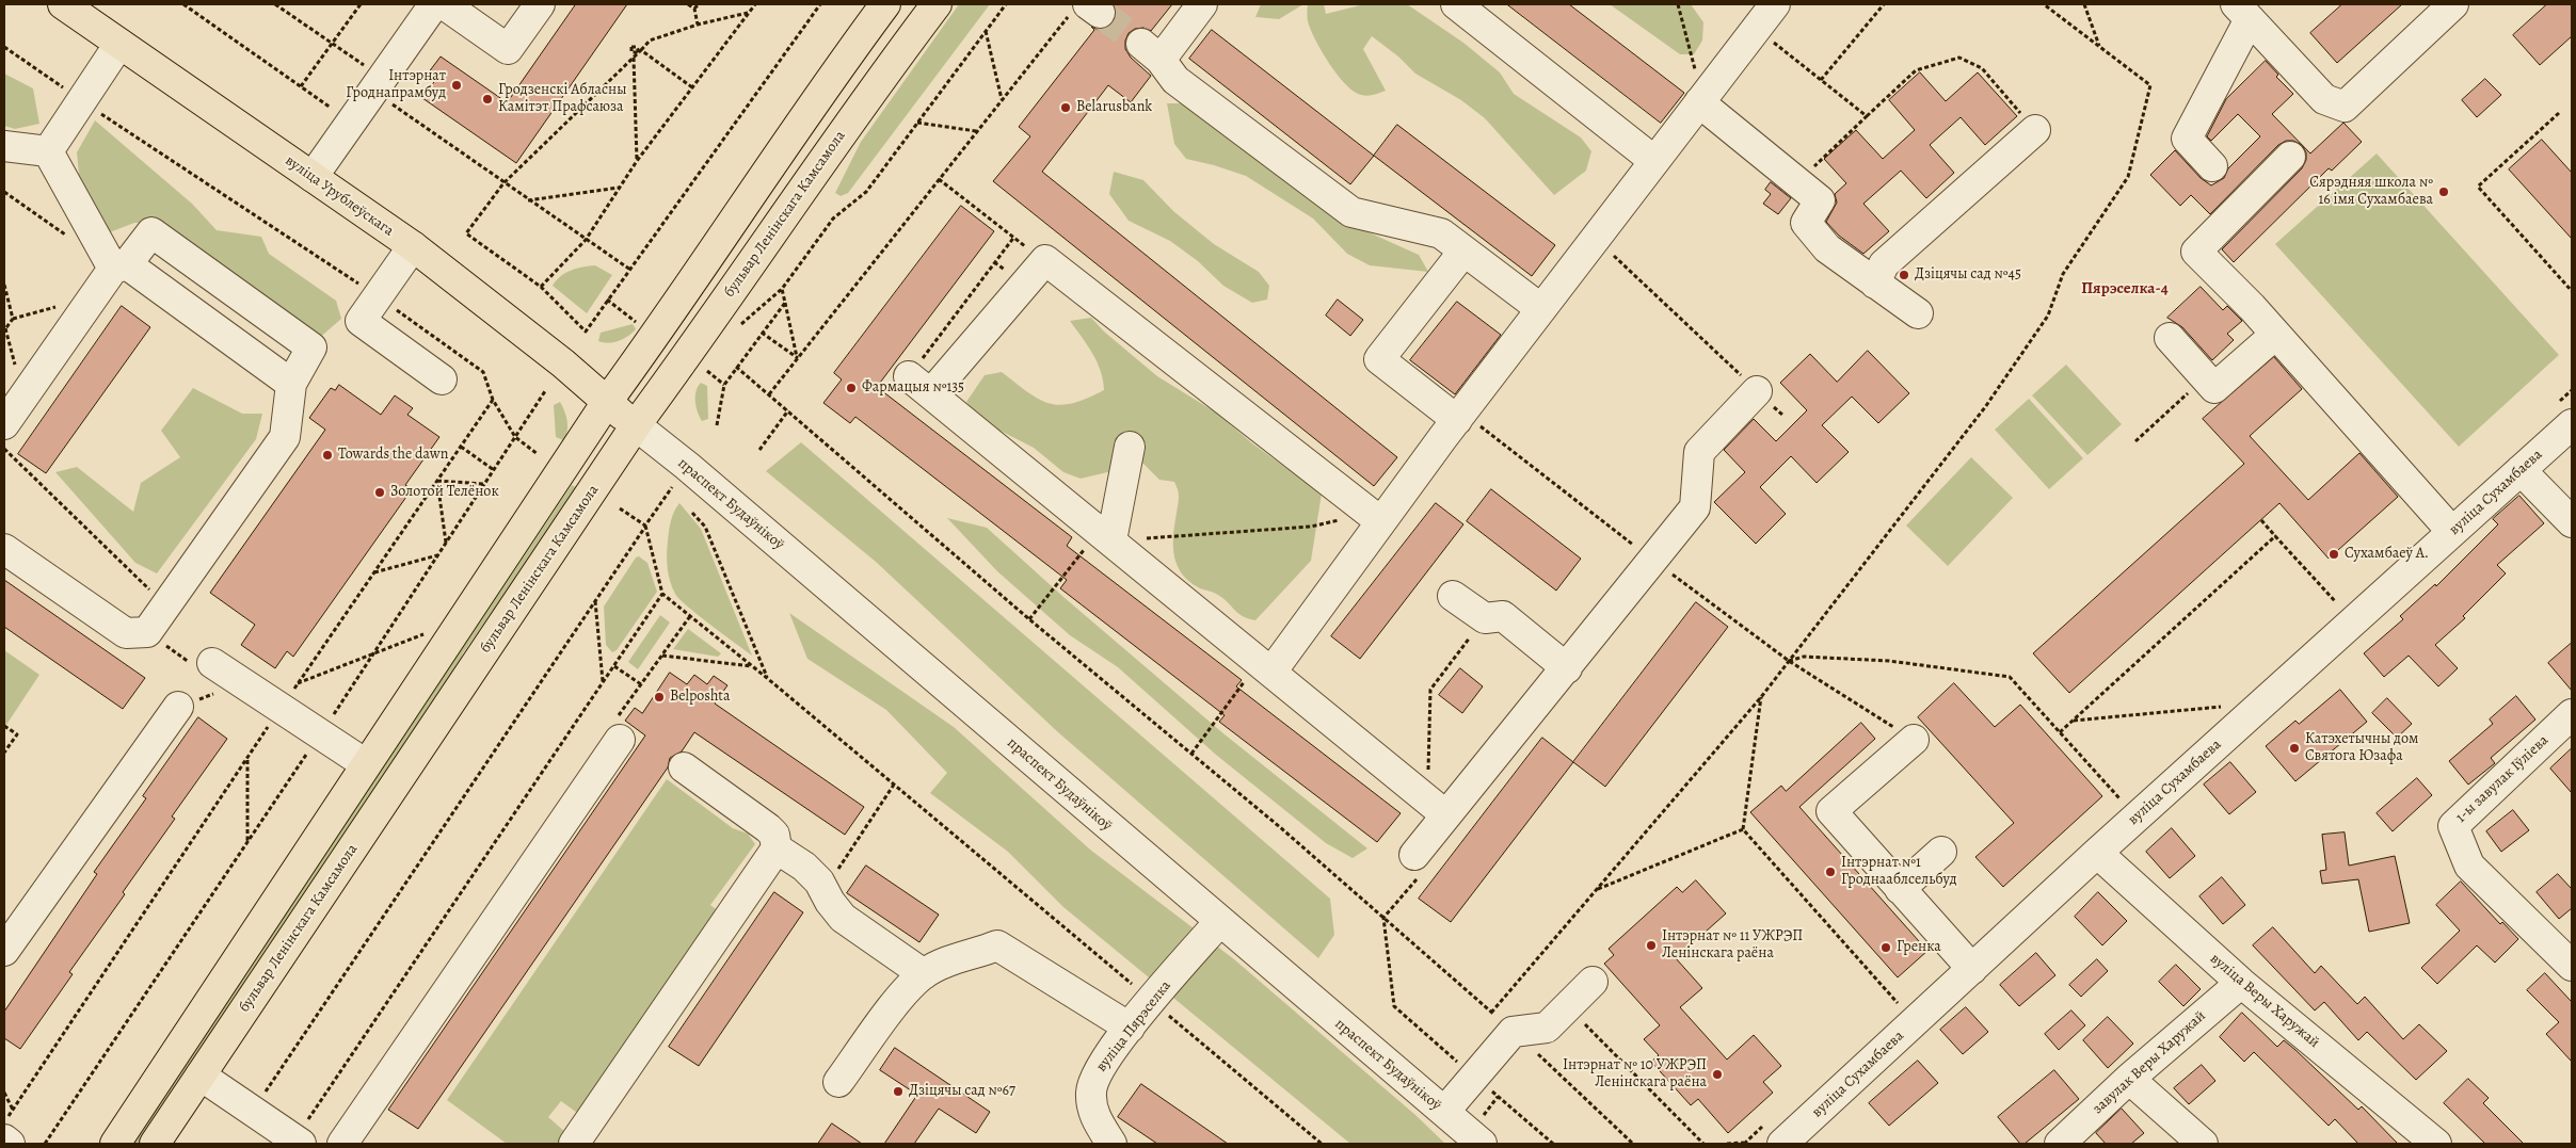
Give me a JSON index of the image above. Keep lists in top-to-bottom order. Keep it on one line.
{"streets":{"main road":["вуліца Урублеўскага","бульвар Ленінскага Камсамола"],"street":["вуліца Сухамбаева","праспект Будаўнікоў","1-ы завулак Іўліева","вуліца Веры Харужай","вуліца Пярэселка","завулак Веры Харужай"]},"crossings":[["вуліца Урублеўскага","бульвар Ленінскага Камсамола"],["вуліца Урублеўскага","праспект Будаўнікоў"],["бульвар Ленінскага Камсамола","праспект Будаўнікоў"],["вуліца Сухамбаева","вуліца Веры Харужай"],["праспект Будаўнікоў","вуліца Пярэселка"],["вуліца Веры Харужай","завулак Веры Харужай"]],"districts":["Пярэселка-4"],"places":["Інтэрнат Гроднапрамбуд","Гродзенскі Абласны Камітэт Прафсаюза","Belarusbank","Сярэдняя школа № 16 імя Сухамбаева","Дзіцячы сад №45","Фармацыя №135","Towards the dawn","Золотой Телёнок","Сухамбаеў А.","Belposhta","Катэхетычны дом Святога Юзафа","Інтэрнат №1 Гроднааблсельбуд","Інтэрнат № 11 УЖРЭП Ленінскага раёна","Гренка","Інтэрнат № 10 УЖРЭП Ленінскага раёна","Дзіцячы сад №67"]}
